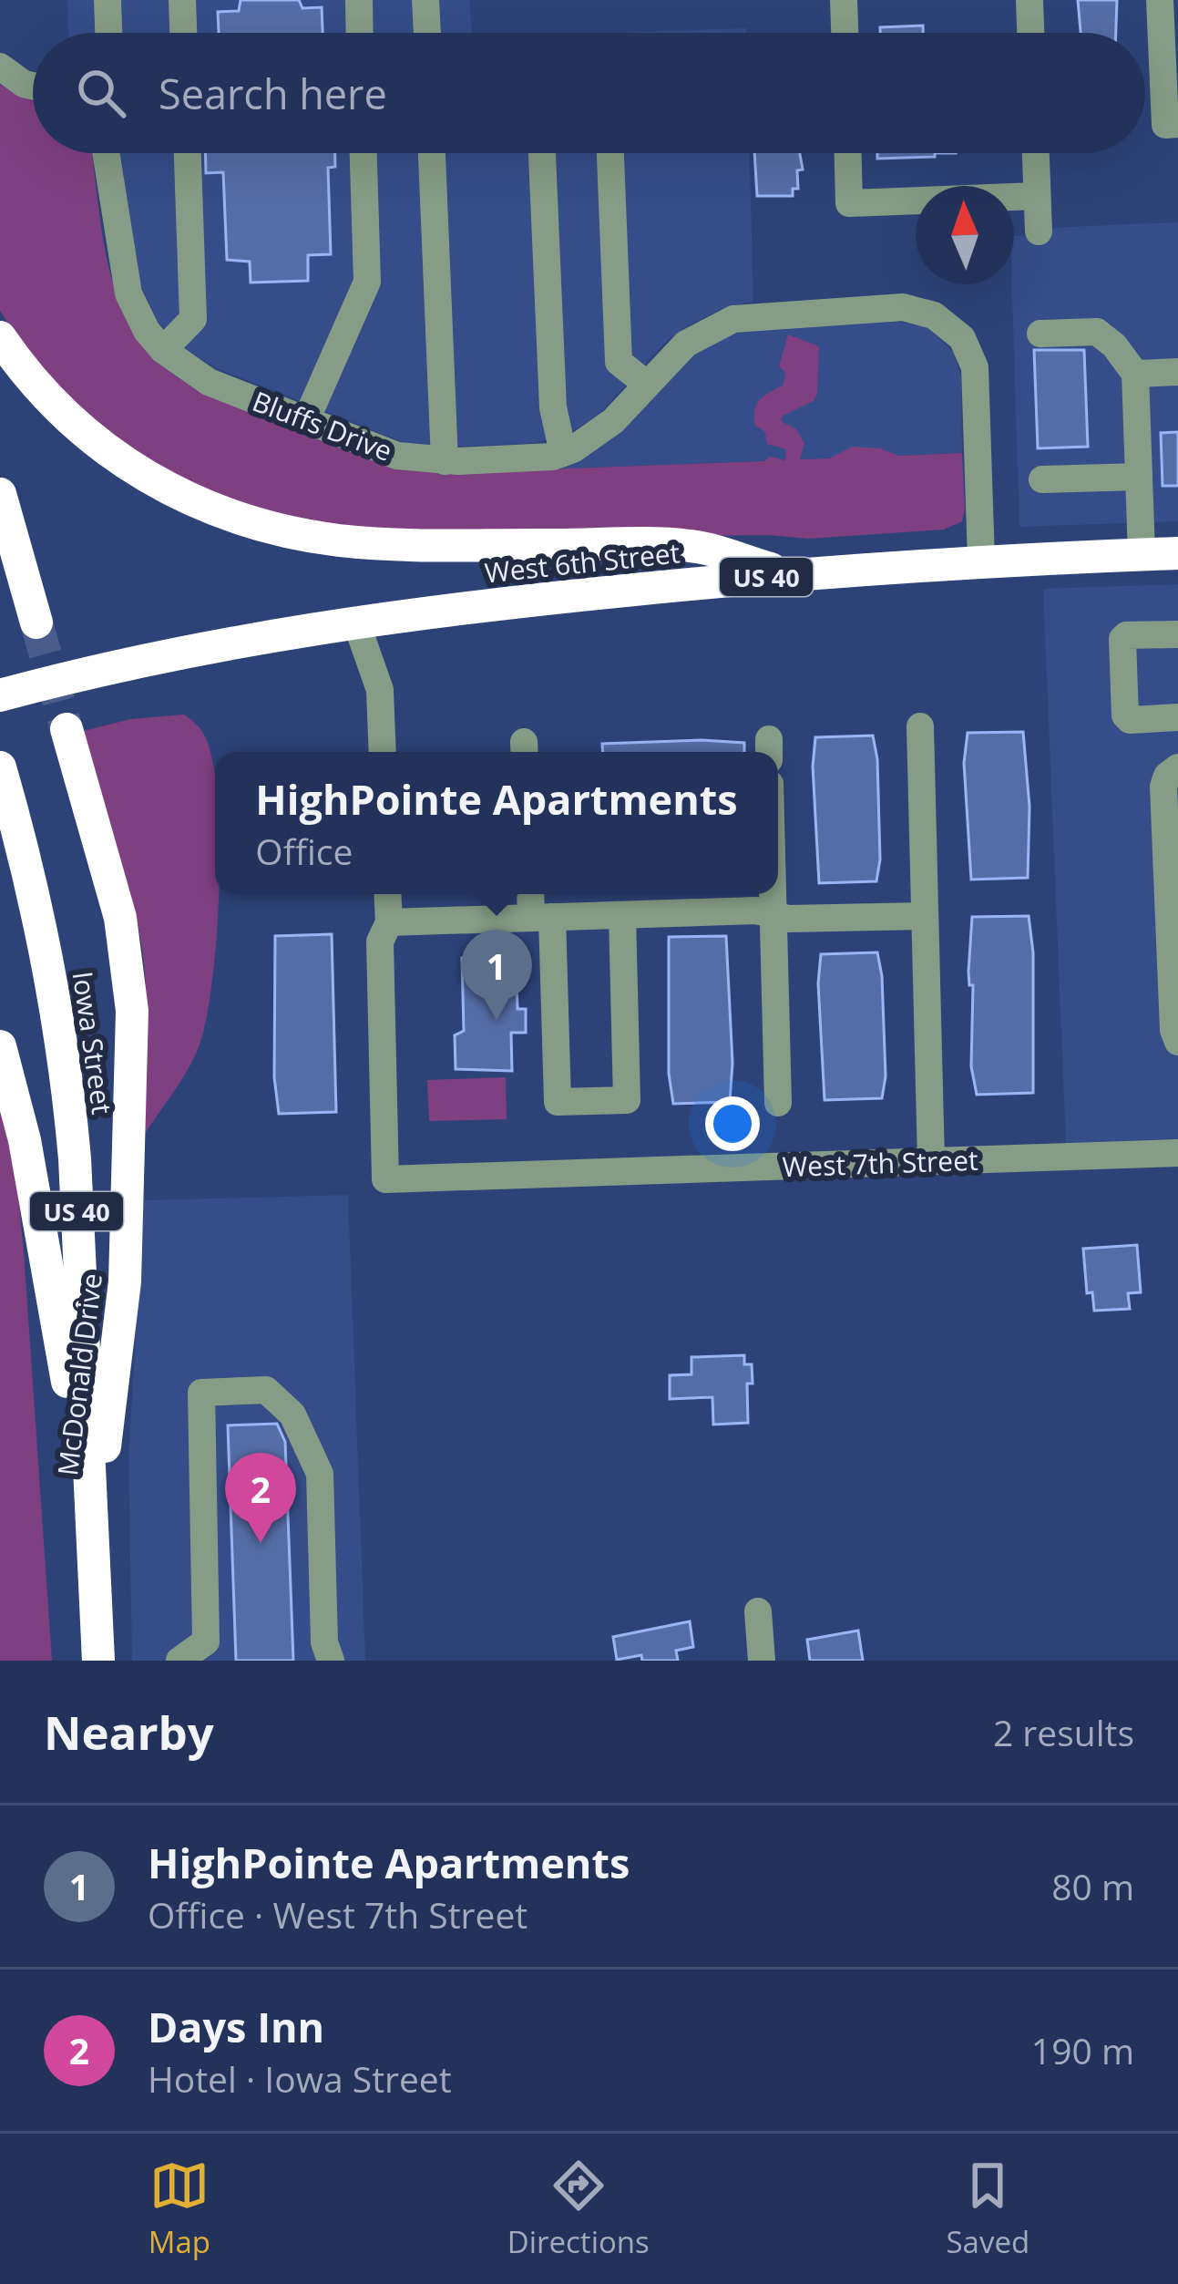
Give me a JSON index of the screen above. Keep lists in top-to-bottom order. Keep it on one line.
{"streets":{"highway":["West 6th Street","US 40","Iowa Street","McDonald Drive"],"street":["Bluffs Drive","West 7th Street"]},"crossings":[["Bluffs Drive","West 6th Street"],["Iowa Street","McDonald Drive"]],"north":"top","page":{"search":"Search here","popup":["HighPointe Apartments","Office"],"pins":["1","2"],"heading":["Nearby","2 results"],"list":[{"mark":"1","name":"HighPointe Apartments","note":"Office · West 7th Street","value":"80 m"},{"mark":"2","name":"Days Inn","note":"Hotel · Iowa Street","value":"190 m"}],"nav":["Map","Directions","Saved"]}}
